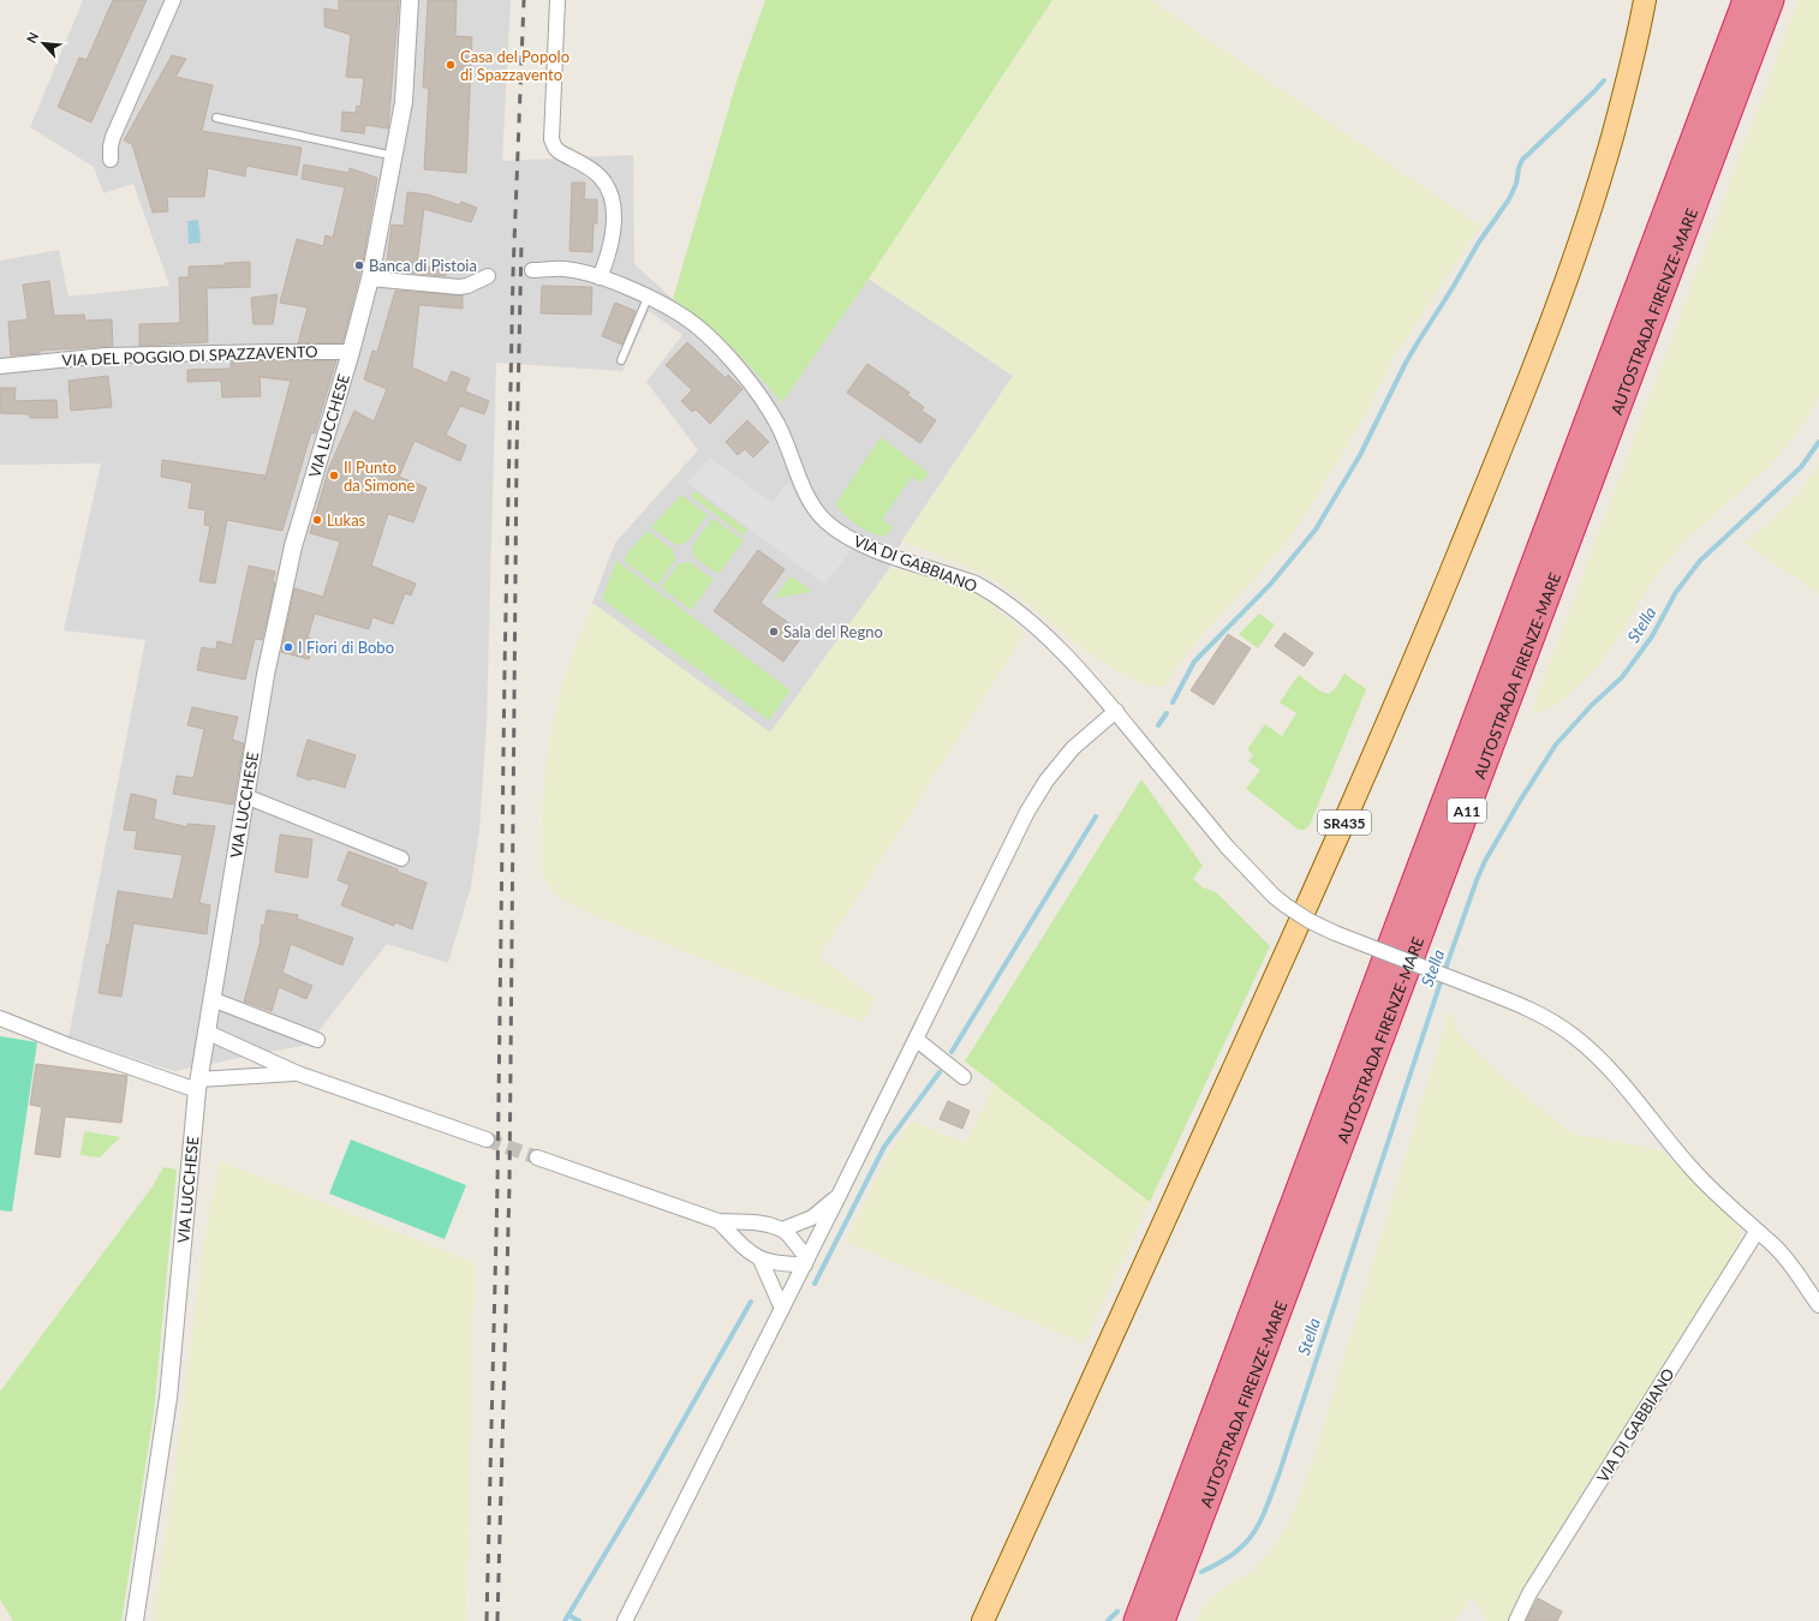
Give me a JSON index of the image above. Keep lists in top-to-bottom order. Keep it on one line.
{"streets":{"highway":["AUTOSTRADA FIRENZE-MARE","A11"],"main road":["SR435"],"street":["VIA DEL POGGIO DI SPAZZAVENTO","VIA LUCCHESE","VIA DI GABBIANO"]},"crossings":[["VIA DEL POGGIO DI SPAZZAVENTO","VIA LUCCHESE"]],"water":["Stella"],"places":["Casa del Popolo di Spazzavento","Banca di Pistoia","Il Punto da Simone","Lukas","Sala del Regno","I Fiori di Bobo"],"north":"top left"}
